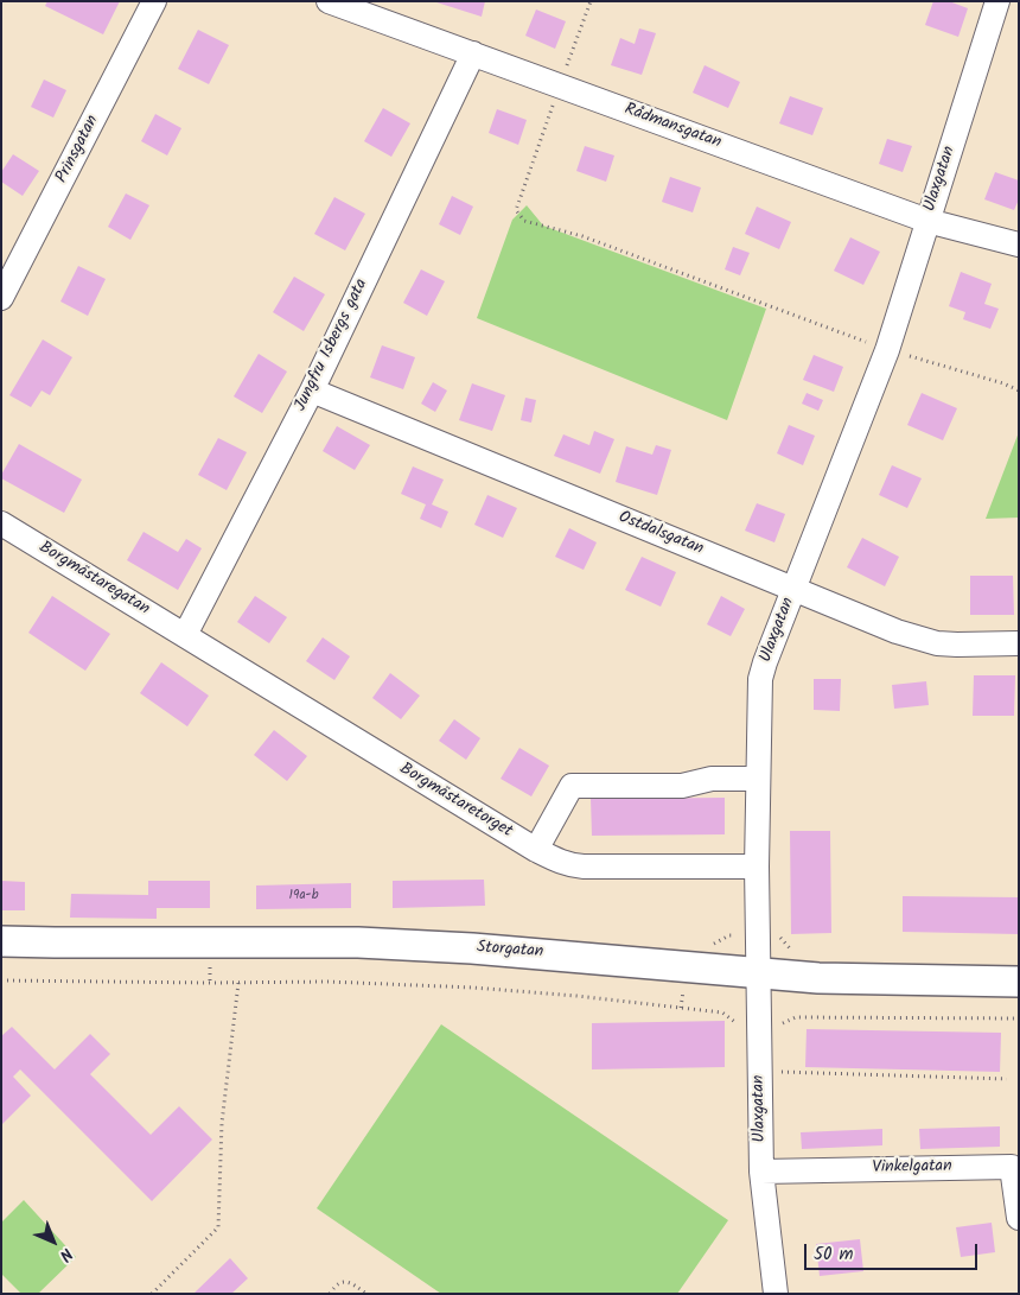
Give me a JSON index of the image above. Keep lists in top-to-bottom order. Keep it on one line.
{"streets":{"main road":["Storgatan"],"street":["Rådmansgatan","Prinsgatan","Ulaxgatan","Jungfru Isbergs gata","Ostdalsgatan","Borgmästaregatan","Borgmästaretorget","Vinkelgatan"]},"crossings":[["Rådmansgatan","Ulaxgatan"],["Rådmansgatan","Jungfru Isbergs gata"],["Ulaxgatan","Ostdalsgatan"],["Ulaxgatan","Borgmästaretorget"],["Ulaxgatan","Storgatan"],["Ulaxgatan","Vinkelgatan"],["Jungfru Isbergs gata","Ostdalsgatan"],["Jungfru Isbergs gata","Borgmästaregatan"],["Jungfru Isbergs gata","Borgmästaretorget"],["Borgmästaregatan","Borgmästaretorget"]],"house_numbers":["19a-b"],"scale_bar":"50 m","north":"bottom right"}
